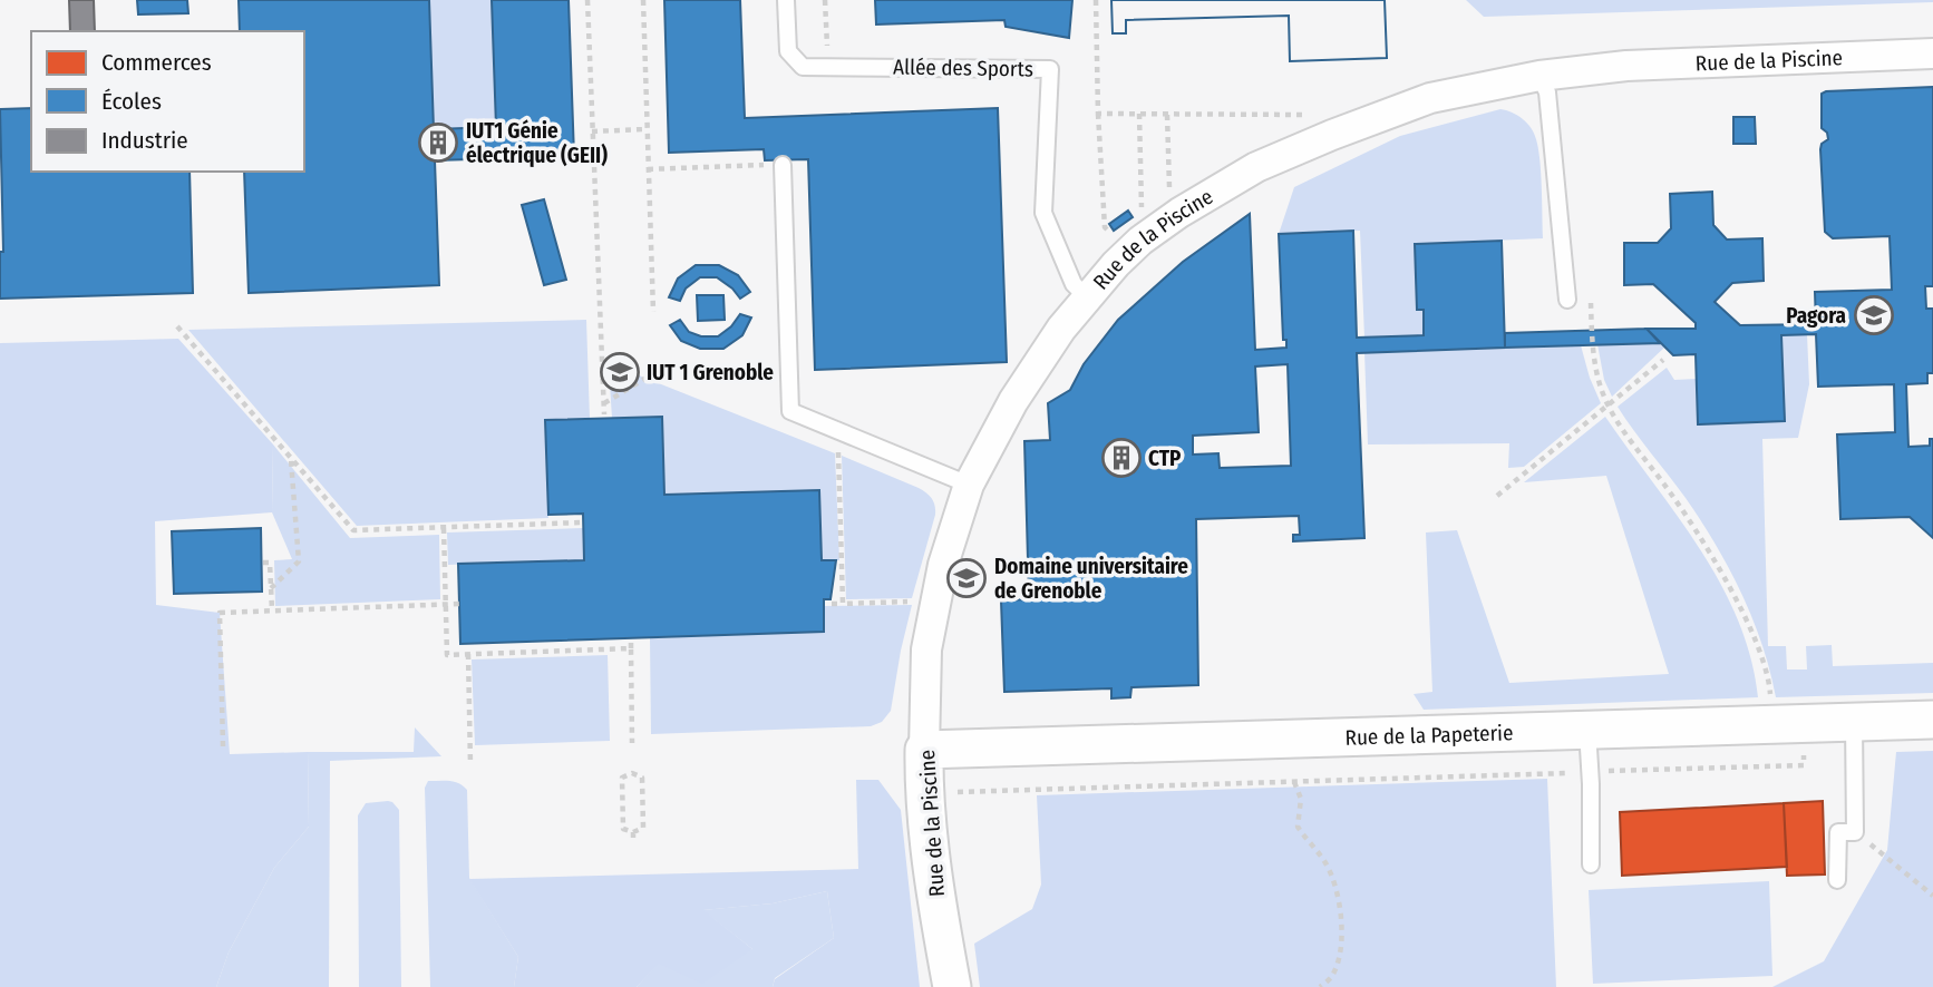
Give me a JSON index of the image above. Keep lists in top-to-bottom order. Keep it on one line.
{"streets":{"street":["Rue de la Piscine","Rue de la Papeterie"],"lane":["Allée des Sports"]},"crossings":[["Rue de la Piscine","Allée des Sports"],["Rue de la Piscine","Rue de la Papeterie"]],"places":{"building":["IUT1 Génie électrique (GEII)","CTP"],"school or university":["Pagora","IUT 1 Grenoble","Domaine universitaire de Grenoble"]},"legend":["Commerces","Écoles","Industrie"]}
